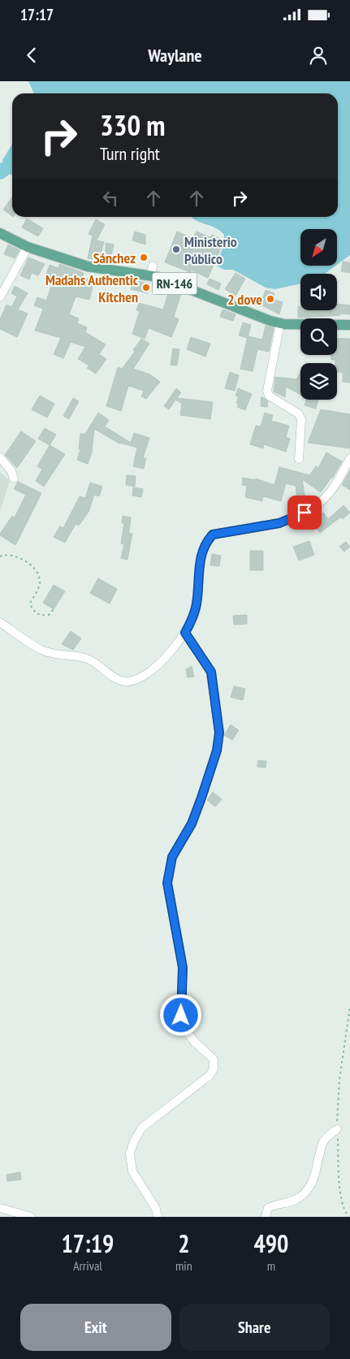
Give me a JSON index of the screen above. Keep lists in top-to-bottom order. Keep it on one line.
{"streets":{"main road":["RN-146"]},"places":["Ministerio Público","Sánchez","Madahs Authentic Kitchen","2 dove"],"north":"bottom left","page":{"status":"17:17","header":"Waylane","turn":["330 m","Turn right"],"eta":["17:19","Arrival","2","min","490","m"],"buttons":["Exit","Share"]}}
